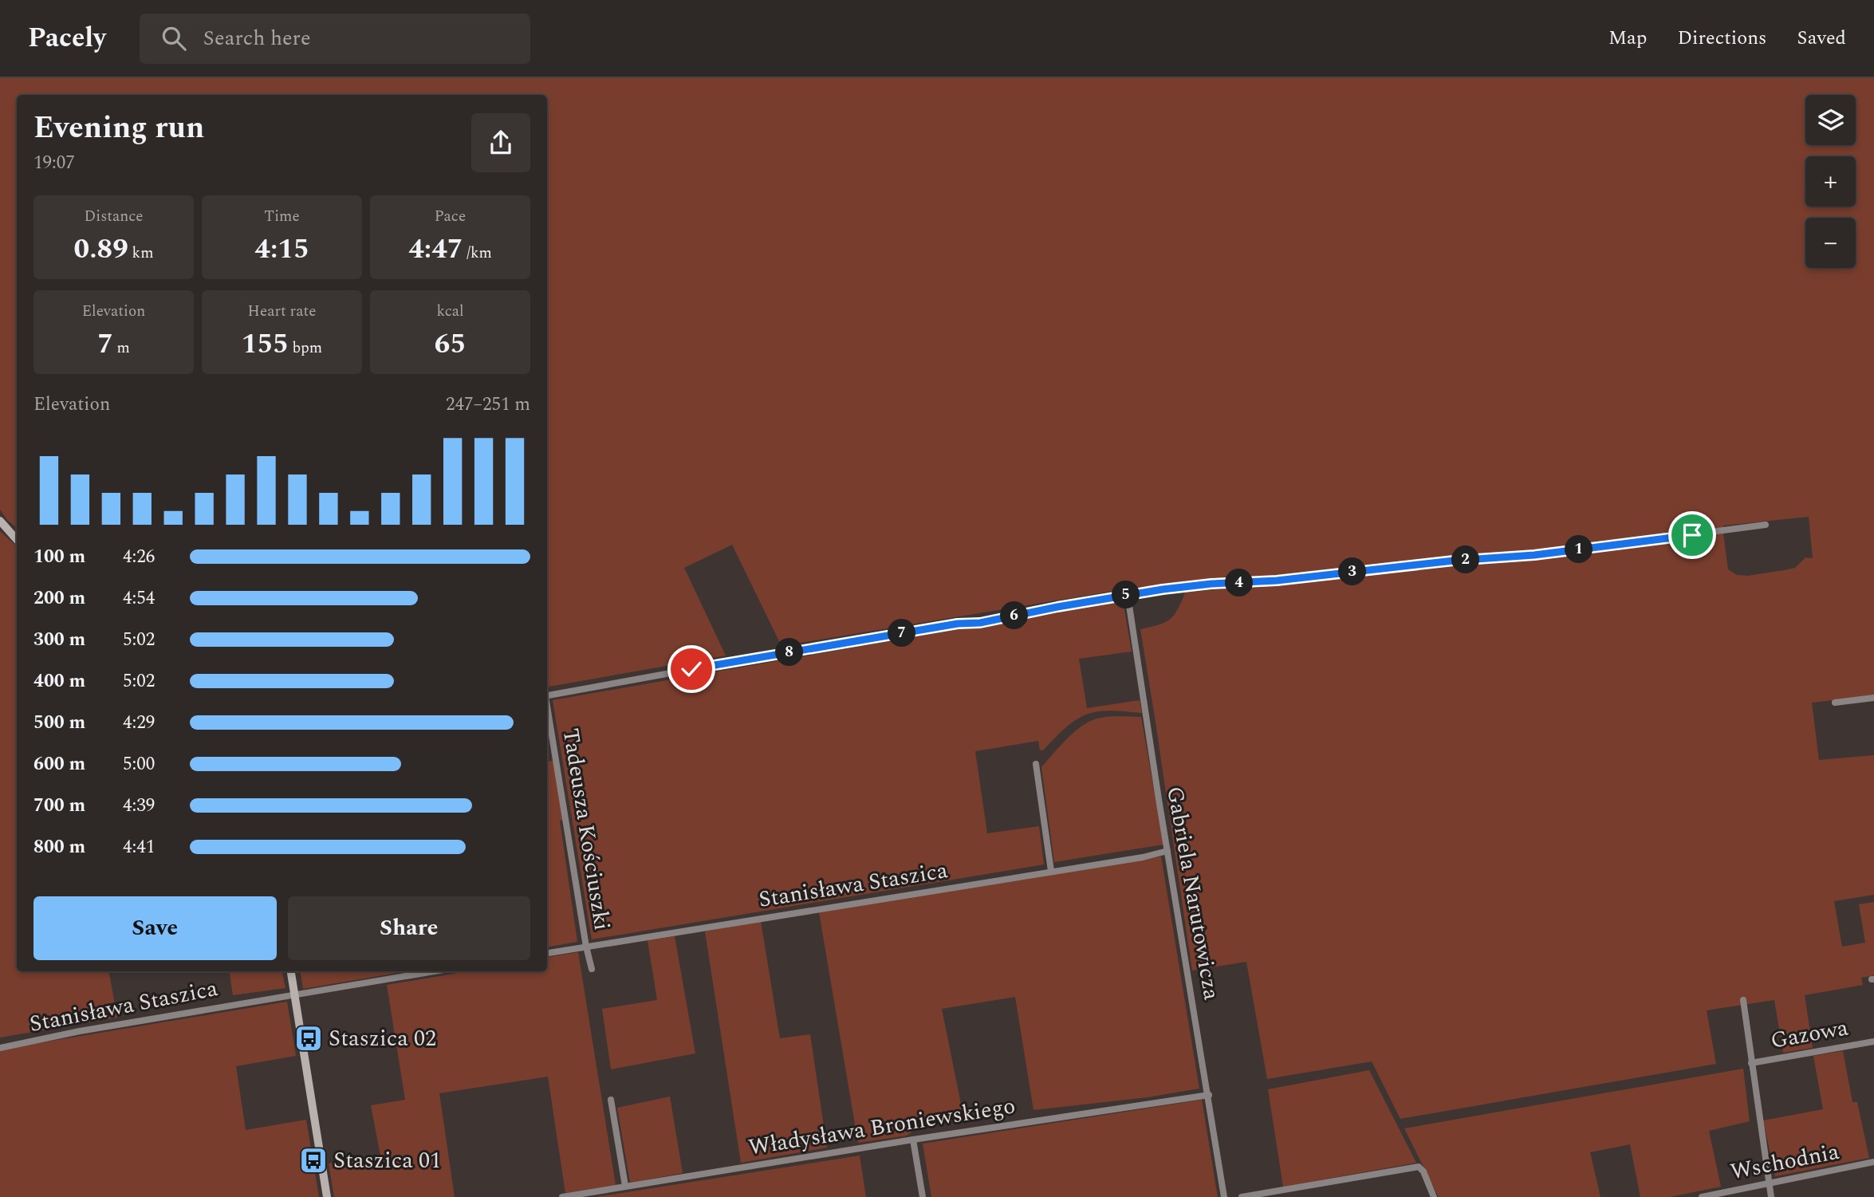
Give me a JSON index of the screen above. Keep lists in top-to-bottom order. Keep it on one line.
{"streets":{"street":["Tadeusza Kościuszki","Stanisława Staszica","Gabriela Narutowicza","Gazowa","Władysława Broniewskiego","Wschodnia"]},"crossings":[["Tadeusza Kościuszki","Stanisława Staszica"],["Stanisława Staszica","Gabriela Narutowicza"],["Gabriela Narutowicza","Władysława Broniewskiego"]],"places":{"bus stop":["Staszica 02","Staszica 01"]},"page":{"header":"Pacely","search":"Search here","nav":["Map","Directions","Saved"],"map_buttons":["+","−"],"heading":["Evening run","19:07"],"stats":[["Distance","0.89 km"],["Time","4:15"],["Pace","4:47 /km"],["Elevation","7 m"],["Heart rate","155 bpm"],["kcal","65"]],"chart":["Elevation","247–251 m"],"pins":["1","2","3","4","5","6","7","8"],"list":[{"name":"100 m","note":"4:26"},{"name":"200 m","note":"4:54"},{"name":"300 m","note":"5:02"},{"name":"400 m","note":"5:02"},{"name":"500 m","note":"4:29"},{"name":"600 m","note":"5:00"},{"name":"700 m","note":"4:39"},{"name":"800 m","note":"4:41"}],"buttons":["Save","Share"]}}
